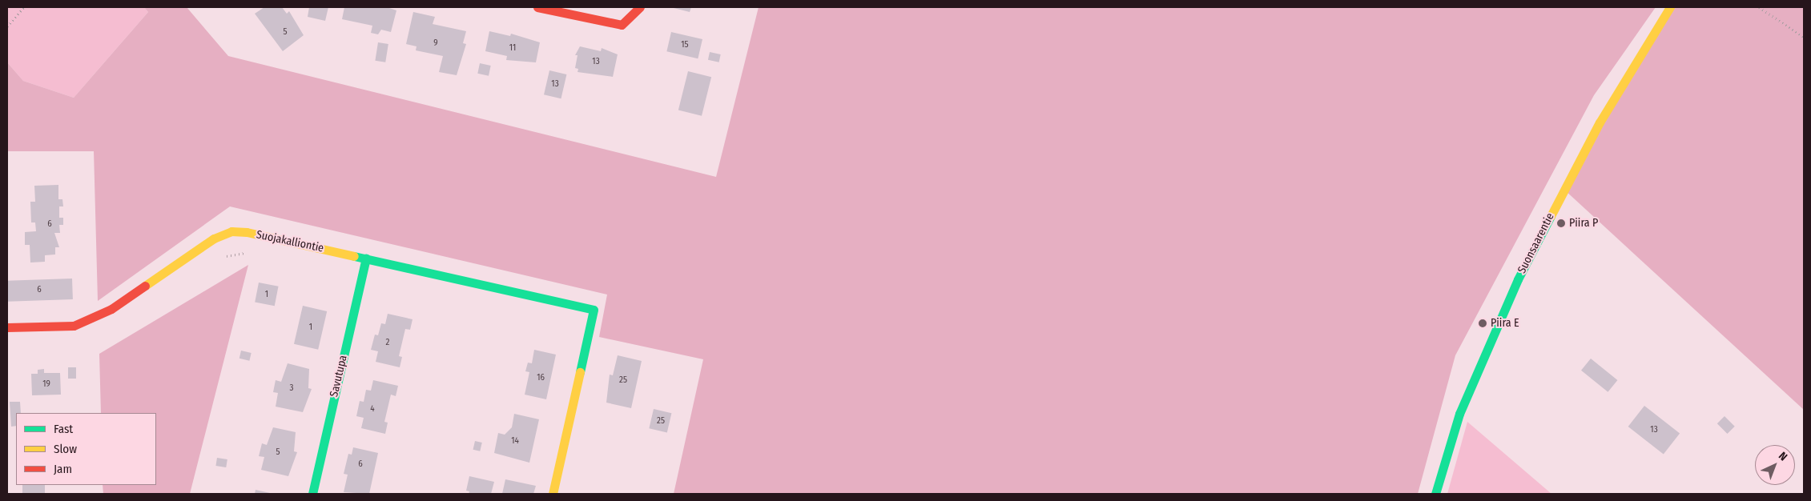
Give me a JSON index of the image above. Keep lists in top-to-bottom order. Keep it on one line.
{"streets":{"street":["Suojakalliontie","Suonsaarentie","Savutupa"]},"crossings":[["Suojakalliontie","Savutupa"]],"places":["Piira P","Piira E"],"house_numbers":["5","9","15","11","13","13","6","6","1","1","2","16","25","19","3","4","25","13","14","5","6"],"legend":["Fast","Slow","Jam"],"north":"top right"}
